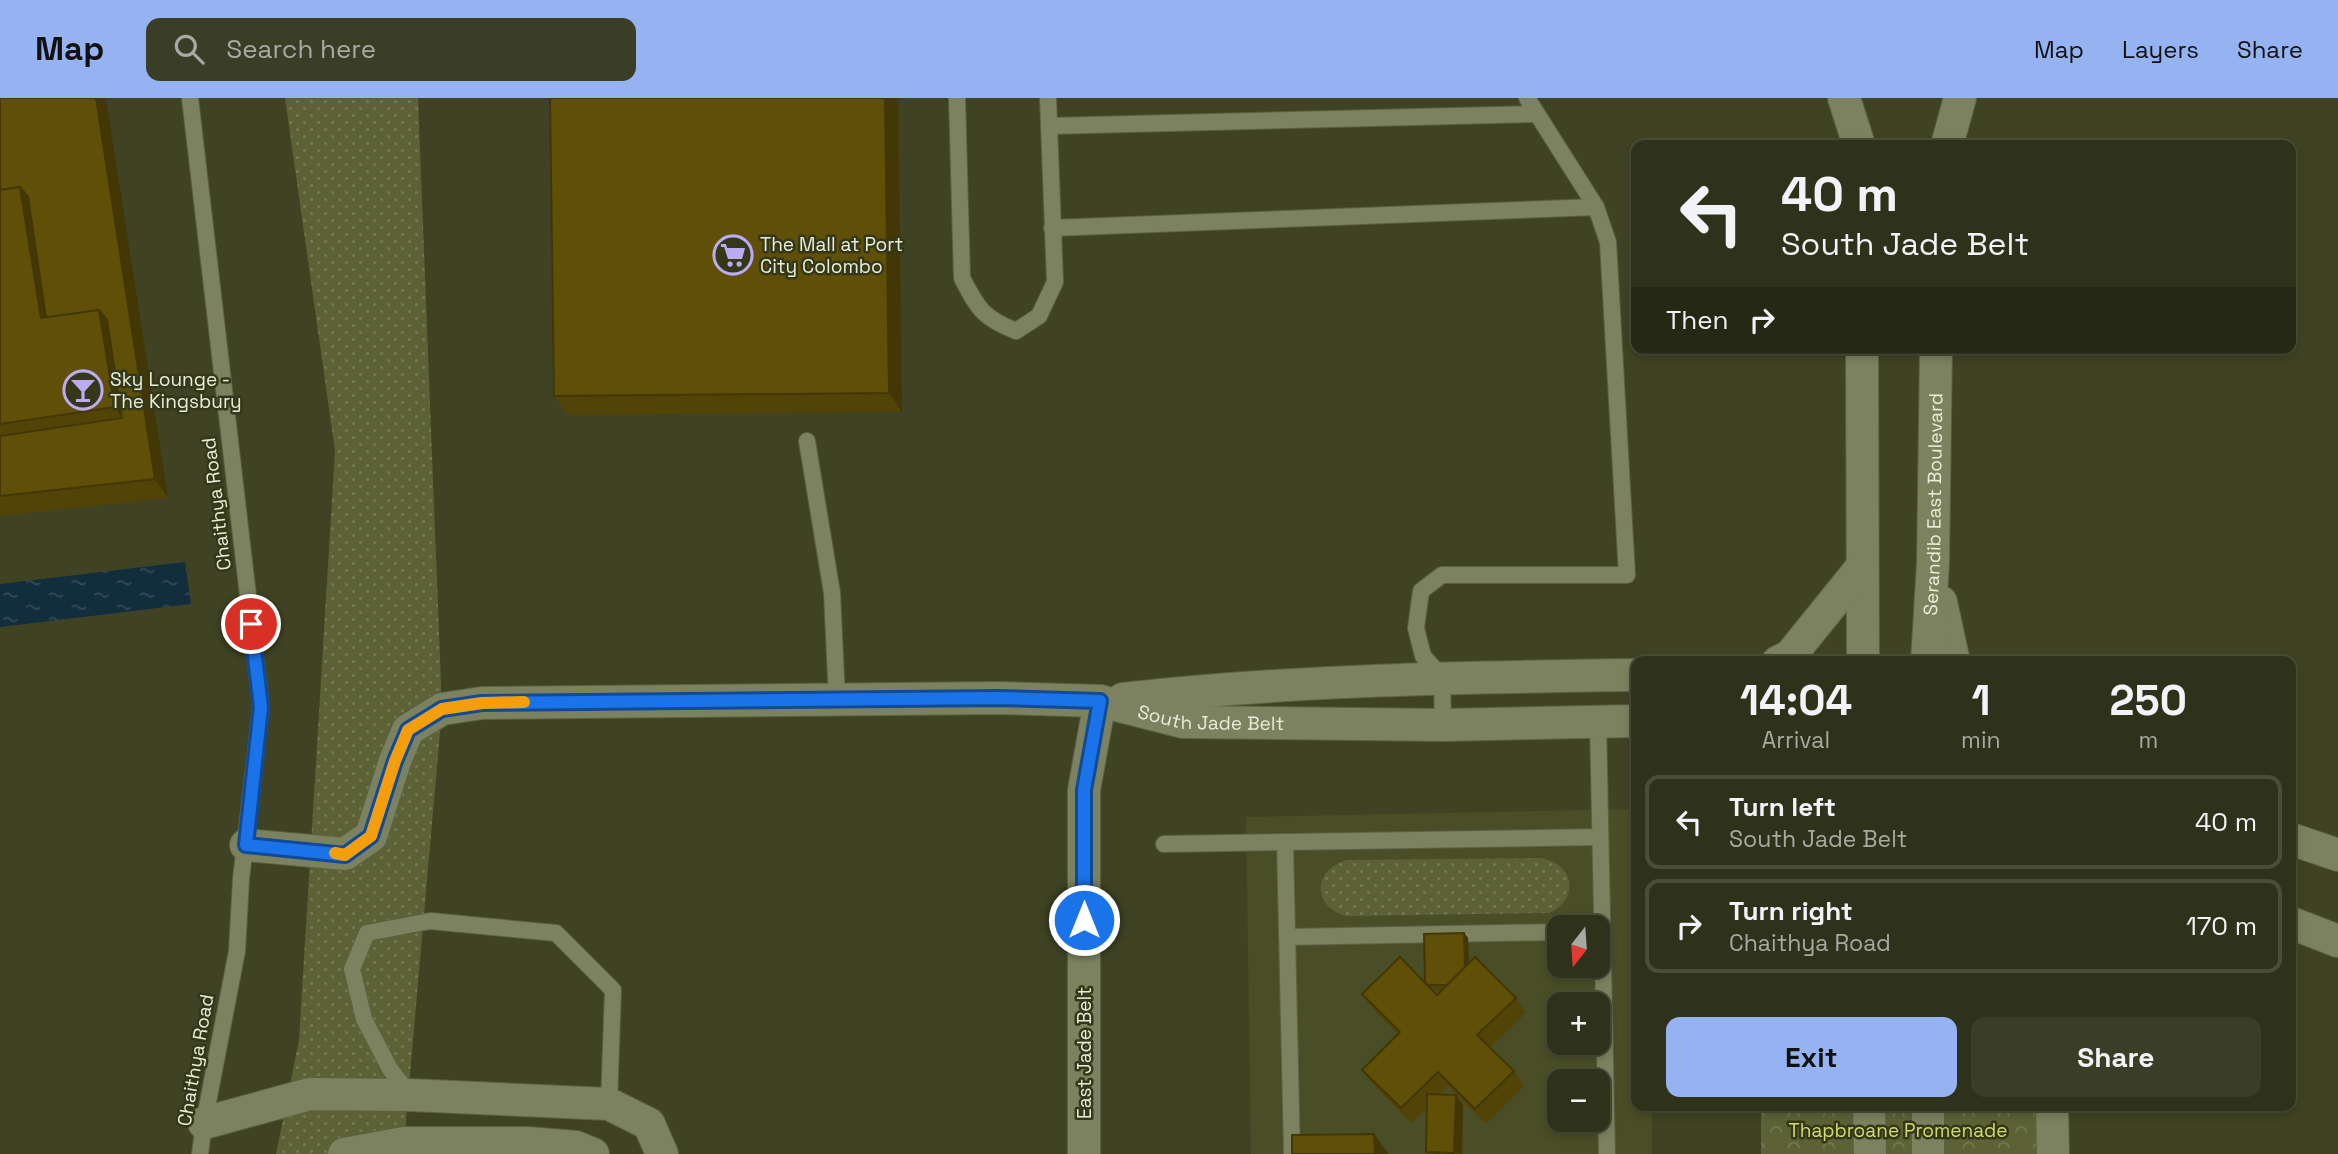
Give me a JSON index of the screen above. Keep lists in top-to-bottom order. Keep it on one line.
{"streets":{"street":["Serandib East Boulevard","South Jade Belt","East Jade Belt"],"lane":["Chaithya Road"]},"crossings":[["Chaithya Road","South Jade Belt"],["South Jade Belt","East Jade Belt"]],"parks":["Thapbroane Promenade"],"places":{"supermarket":["The Mall at Port City Colombo"],"bar":["Sky Lounge - The Kingsbury"]},"north":"bottom","page":{"header":"Map","search":"Search here","nav":["Map","Layers","Share"],"turn":["40 m","South Jade Belt"],"then":"Then","eta":["14:04","Arrival","1","min","250","m"],"list":[{"name":"Turn left","note":"South Jade Belt","value":"40 m"},{"name":"Turn right","note":"Chaithya Road","value":"170 m"}],"map_buttons":["+","−"],"buttons":["Exit","Share"]}}
